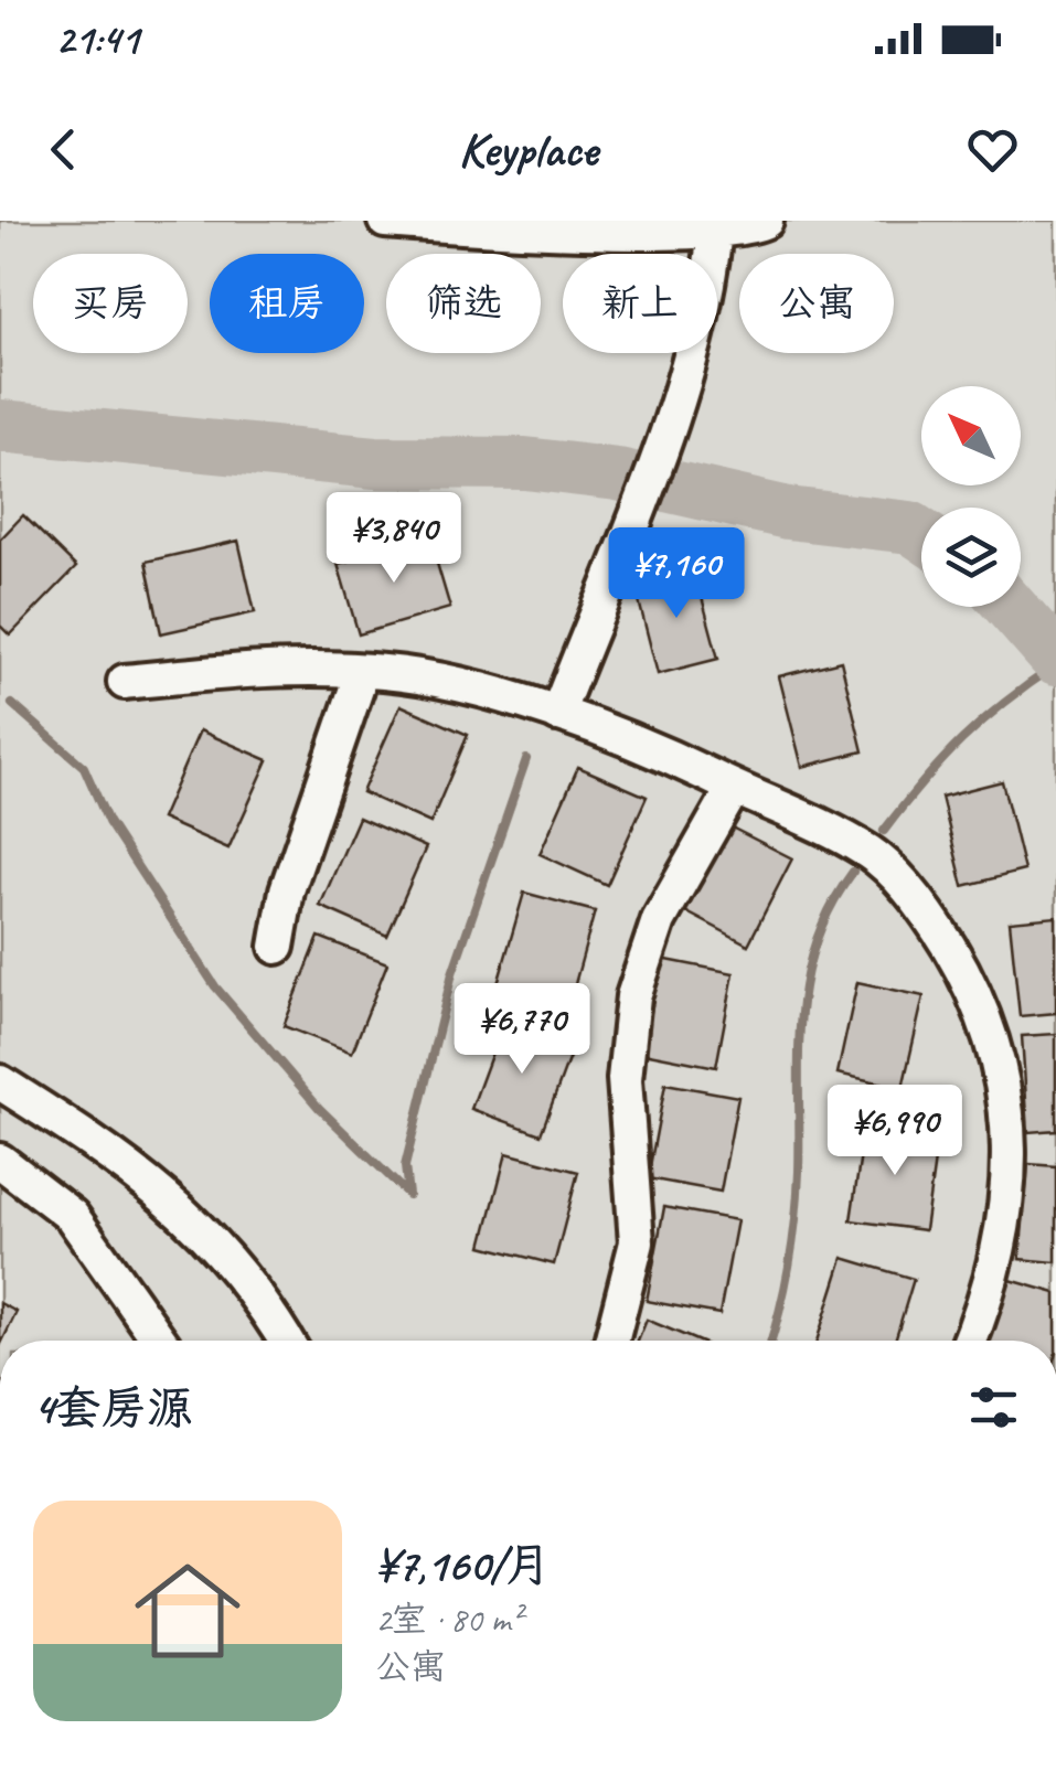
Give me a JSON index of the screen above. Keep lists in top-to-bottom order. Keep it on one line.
{"north":"top left","page":{"status":"21:41","header":"Keyplace","chip":["买房","租房","筛选","新上","公寓"],"price":["¥3,840","¥7,160","¥6,770","¥6,990"],"heading":"4套房源","list":[{"name":"¥7,160/月","note":"2室 · 80 m² · 公寓"}]}}
